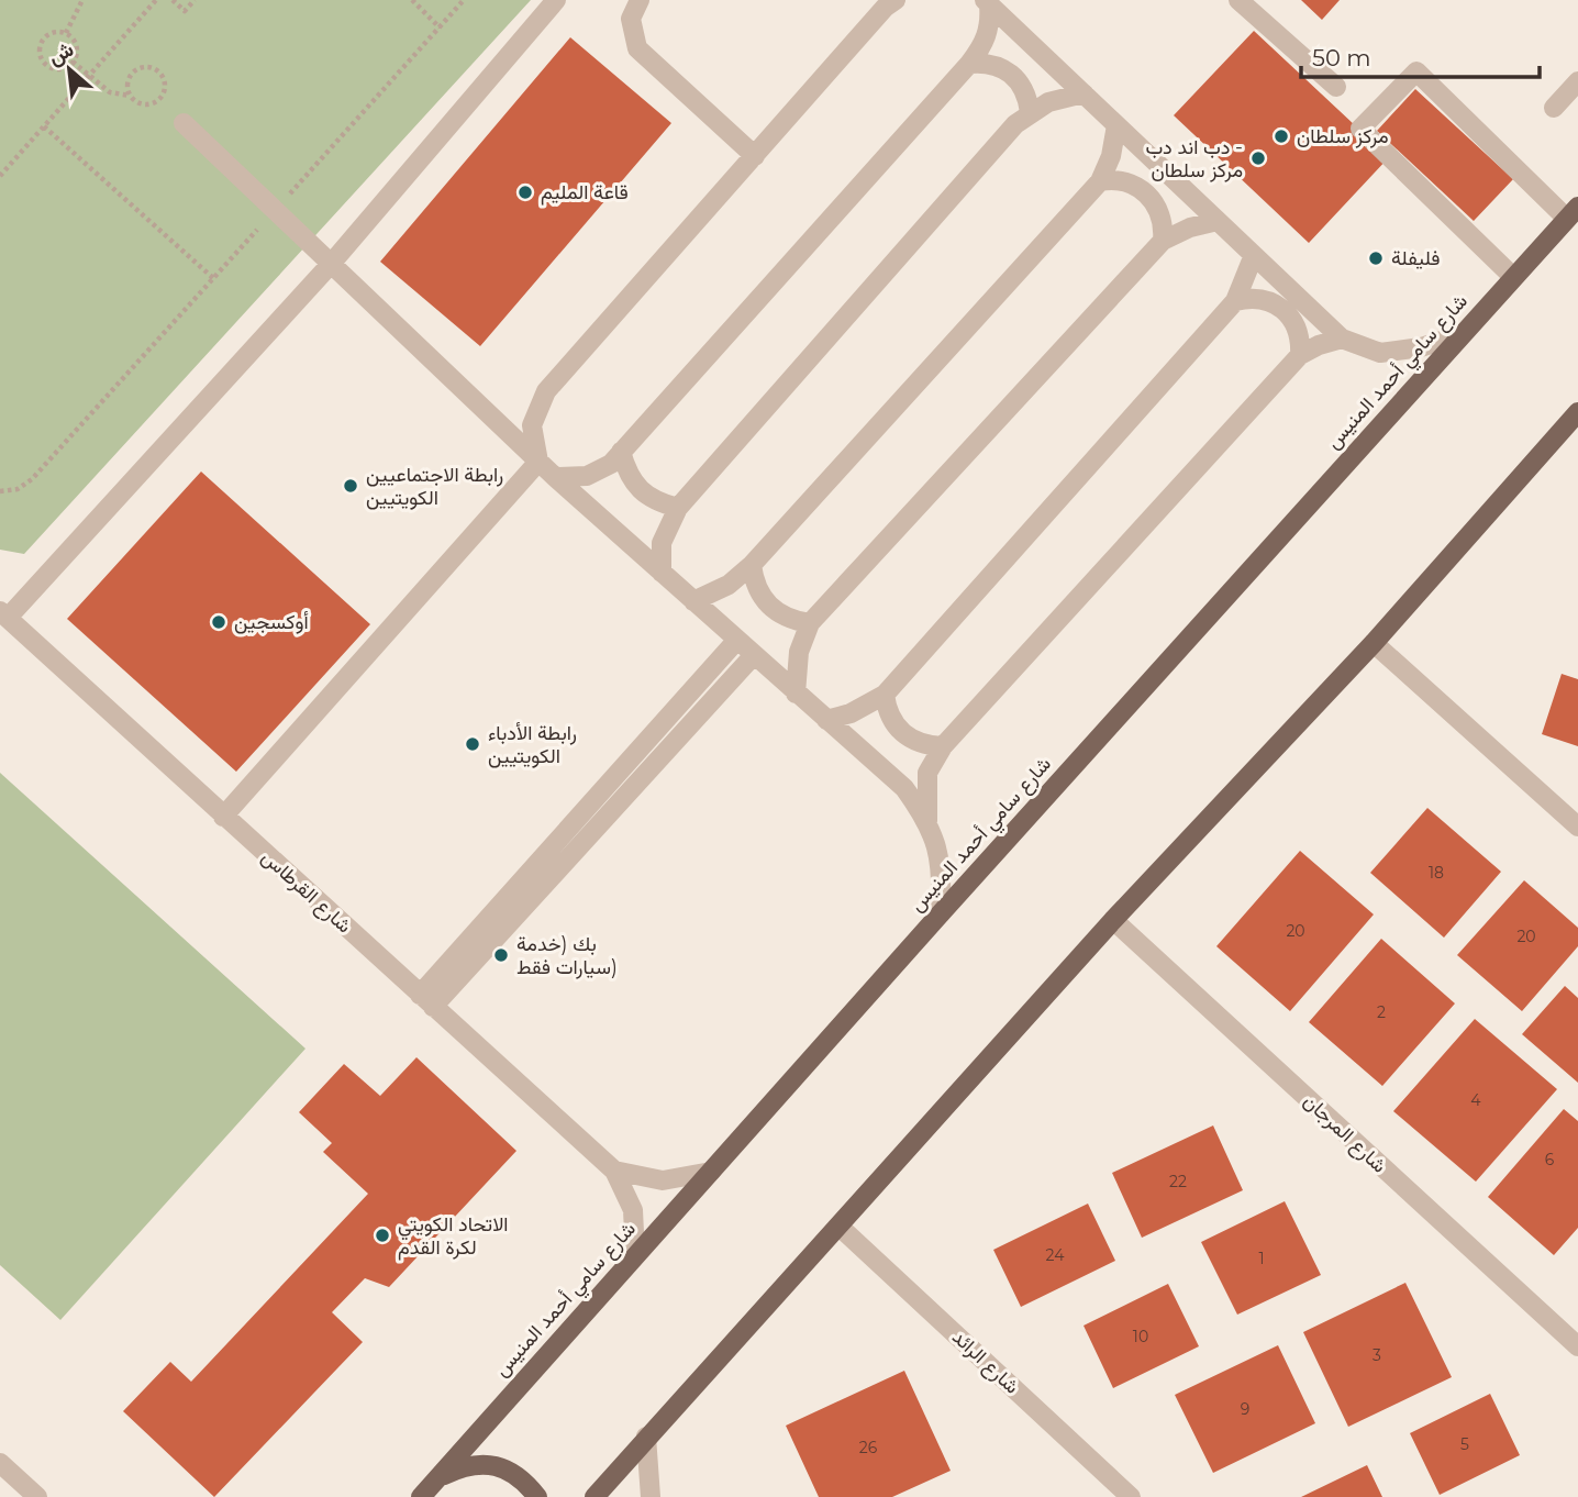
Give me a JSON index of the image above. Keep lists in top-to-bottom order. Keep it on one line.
{"streets":{"main road":["شارع سامي أحمد المنيس"],"street":["شارع القرطاس","شارع المرجان","شارع الرائد"]},"crossings":[["شارع سامي أحمد المنيس","شارع القرطاس"]],"places":["مركز سلطان","دب اند دب - مركز سلطان","قاعة المليم","فليفلة","رابطة الاجتماعيين الكويتيين","أوكسجين","رابطة الأدباء الكويتيين","بك (خدمة سيارات فقط)","الاتحاد الكويتي لكرة القدم"],"house_numbers":["18","20","20","2","4","6","22","24","1","10","3","9","5","26"],"scale_bar":"50 m","north":"top left"}
